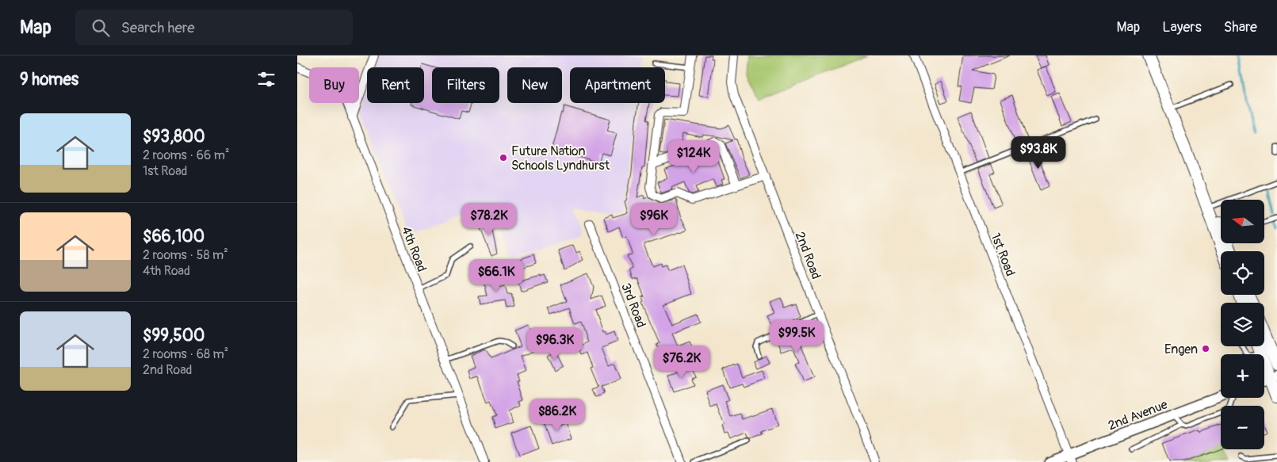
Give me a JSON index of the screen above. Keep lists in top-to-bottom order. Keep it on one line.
{"streets":{"street":["4th Road","1st Road","2nd Road","3rd Road","2nd Avenue"]},"crossings":[["1st Road","2nd Avenue"]],"places":["Future Nation Schools Lyndhurst","Engen"],"north":"left","page":{"header":"Map","search":"Search here","nav":["Map","Layers","Share"],"heading":"9 homes","chip":["Buy","Rent","Filters","New","Apartment"],"list":[{"name":"$93,800","note":"2 rooms · 66 m² · 1st Road"},{"name":"$66,100","note":"2 rooms · 58 m² · 4th Road"},{"name":"$99,500","note":"2 rooms · 68 m² · 2nd Road"}],"price":["$93.8K","$124K","$78.2K","$96K","$66.1K","$99.5K","$96.3K","$76.2K","$86.2K"],"map_buttons":["+","−"]}}
